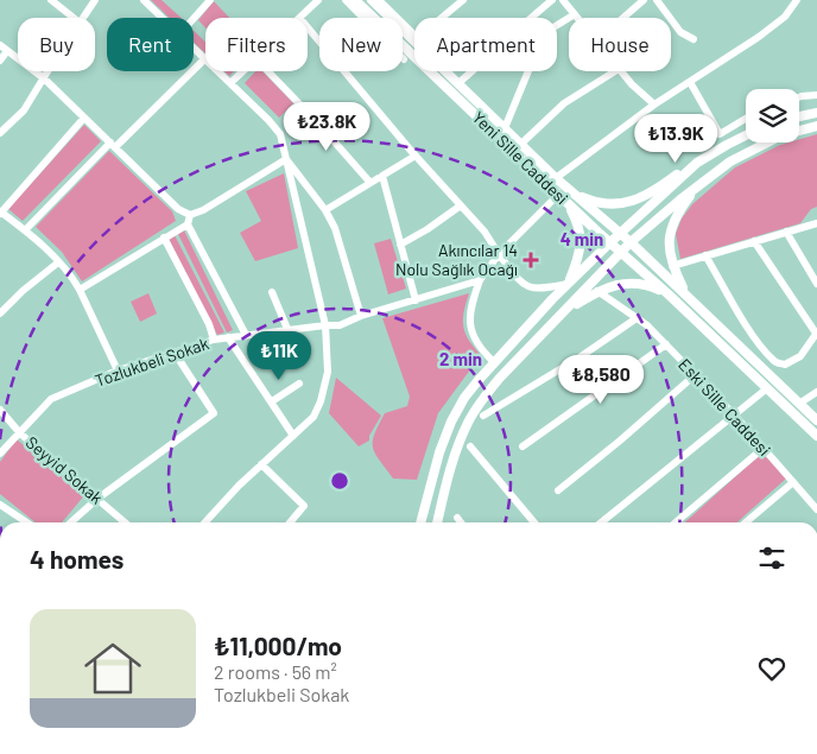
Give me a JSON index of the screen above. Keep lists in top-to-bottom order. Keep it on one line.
{"streets":{"main road":["Yeni Sille Caddesi"],"street":["Tozlukbeli Sokak","Eski Sille Caddesi","Seyyid Sokak"]},"crossings":[["Tozlukbeli Sokak","Seyyid Sokak"]],"places":{"health":["Akıncılar 14 Nolu Sağlık Ocağı"]},"page":{"chip":["Buy","Rent","Filters","New","Apartment","House"],"price":["₺23.8K","₺13.9K","₺11K","₺8,580"],"heading":"4 homes","list":[{"name":"₺11,000/mo","note":"2 rooms · 56 m² · Tozlukbeli Sokak"}]},"rings":["4 min","2 min"]}
